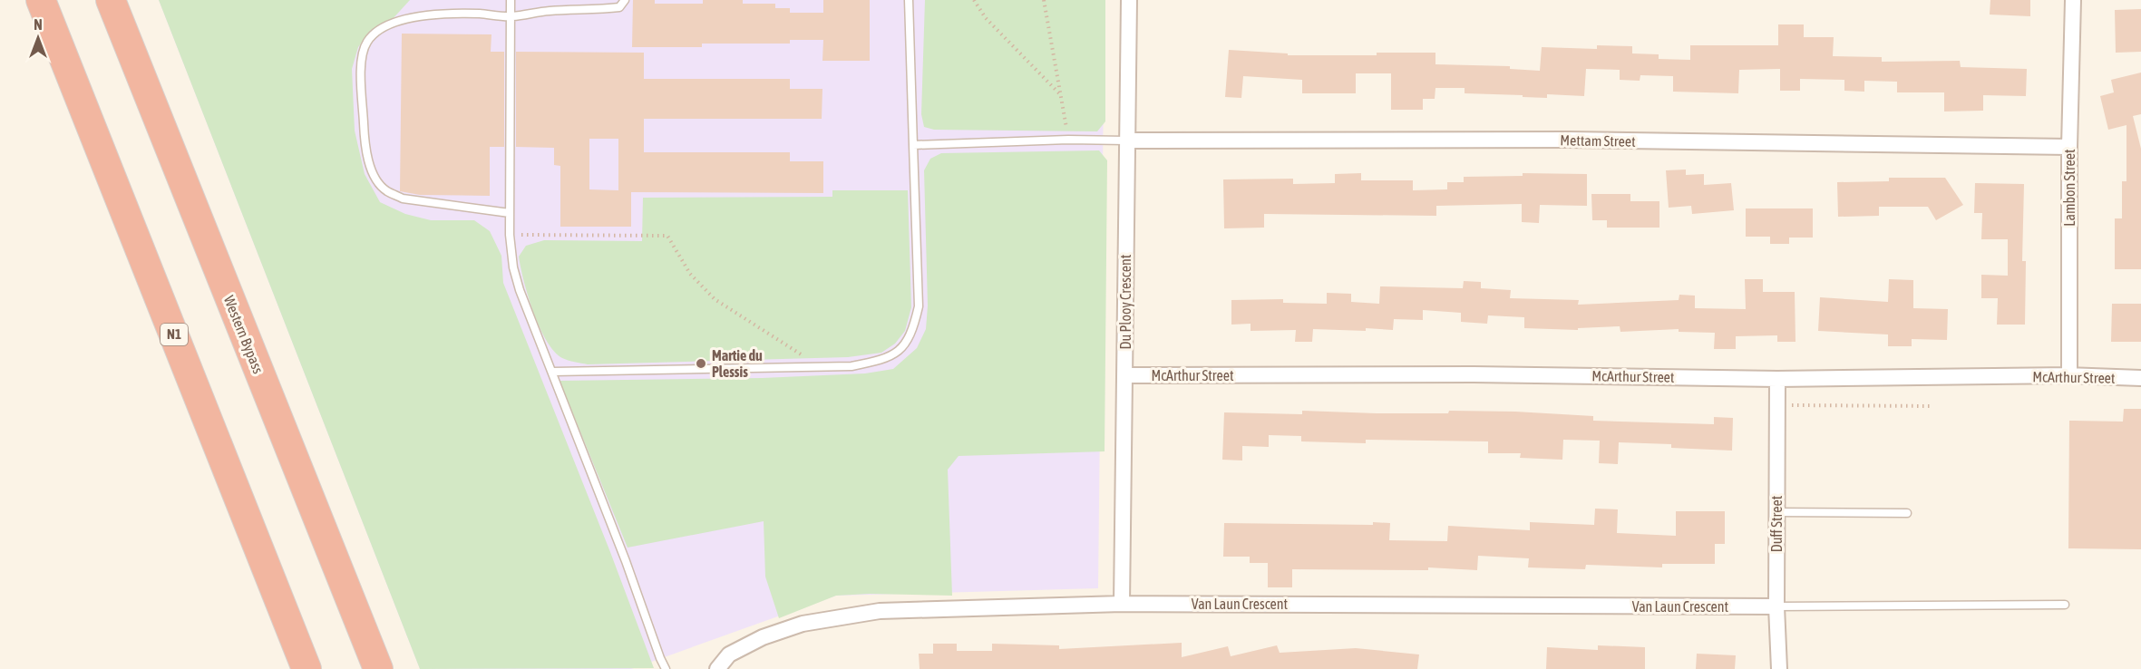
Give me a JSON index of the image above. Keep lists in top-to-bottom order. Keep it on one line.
{"streets":{"highway":["N1","Western Bypass"],"street":["Mettam Street","Lambon Street","Du Plooy Crescent","McArthur Street","Duff Street","Van Laun Crescent"]},"crossings":[["Mettam Street","Lambon Street"],["Mettam Street","Du Plooy Crescent"],["Lambon Street","McArthur Street"],["Du Plooy Crescent","McArthur Street"],["Du Plooy Crescent","Van Laun Crescent"],["McArthur Street","Duff Street"],["Duff Street","Van Laun Crescent"]],"places":["Martie du Plessis"],"north":"top"}
